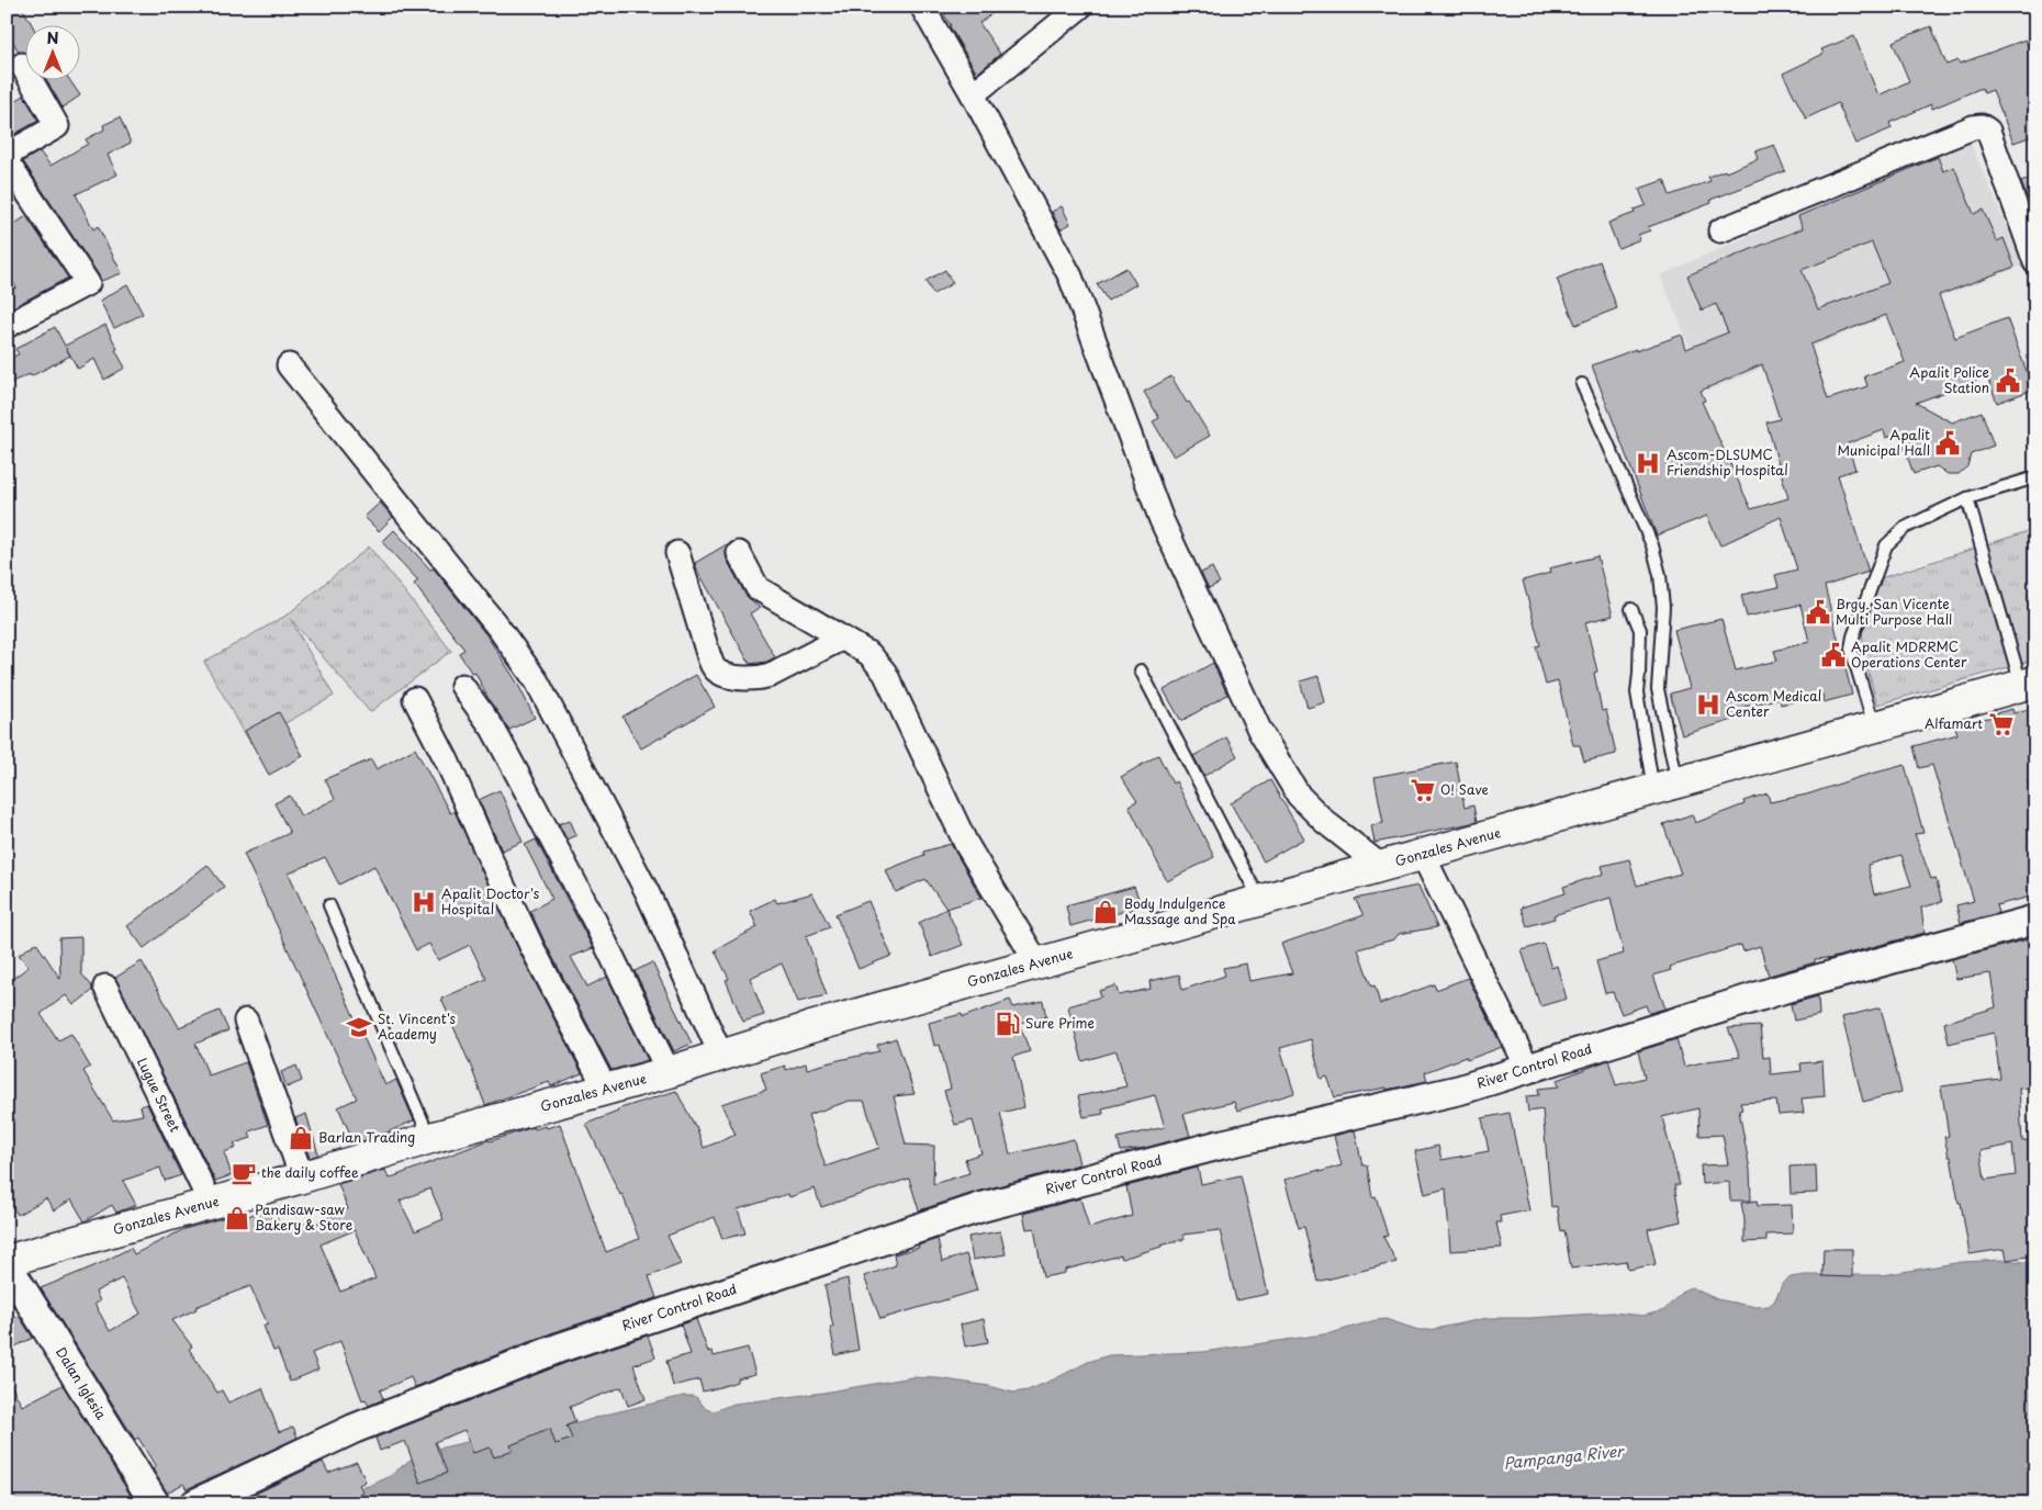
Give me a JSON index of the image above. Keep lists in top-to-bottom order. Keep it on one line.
{"streets":{"main road":["Gonzales Avenue"],"street":["River Control Road","Lugue Street","Dalan Iglesia"]},"crossings":[["Gonzales Avenue","Lugue Street"],["Gonzales Avenue","Dalan Iglesia"]],"water":["Pampanga River"],"places":{"public building":["Apalit Police Station","Apalit Municipal Hall","Brgy. San Vicente Multi Purpose Hall","Apalit MDRRMC Operations Center"],"hospital":["Ascom-DLSUMC Friendship Hospital","Ascom Medical Center","Apalit Doctor's Hospital"],"supermarket":["Alfamart","O! Save"],"shop":["Body Indulgence Massage and Spa","Barlan Trading","Pandisaw-saw Bakery & Store"],"fuel station":["Sure Prime"],"school or university":["St. Vincent's Academy"],"cafe":["the daily coffee"]},"north":"top"}
